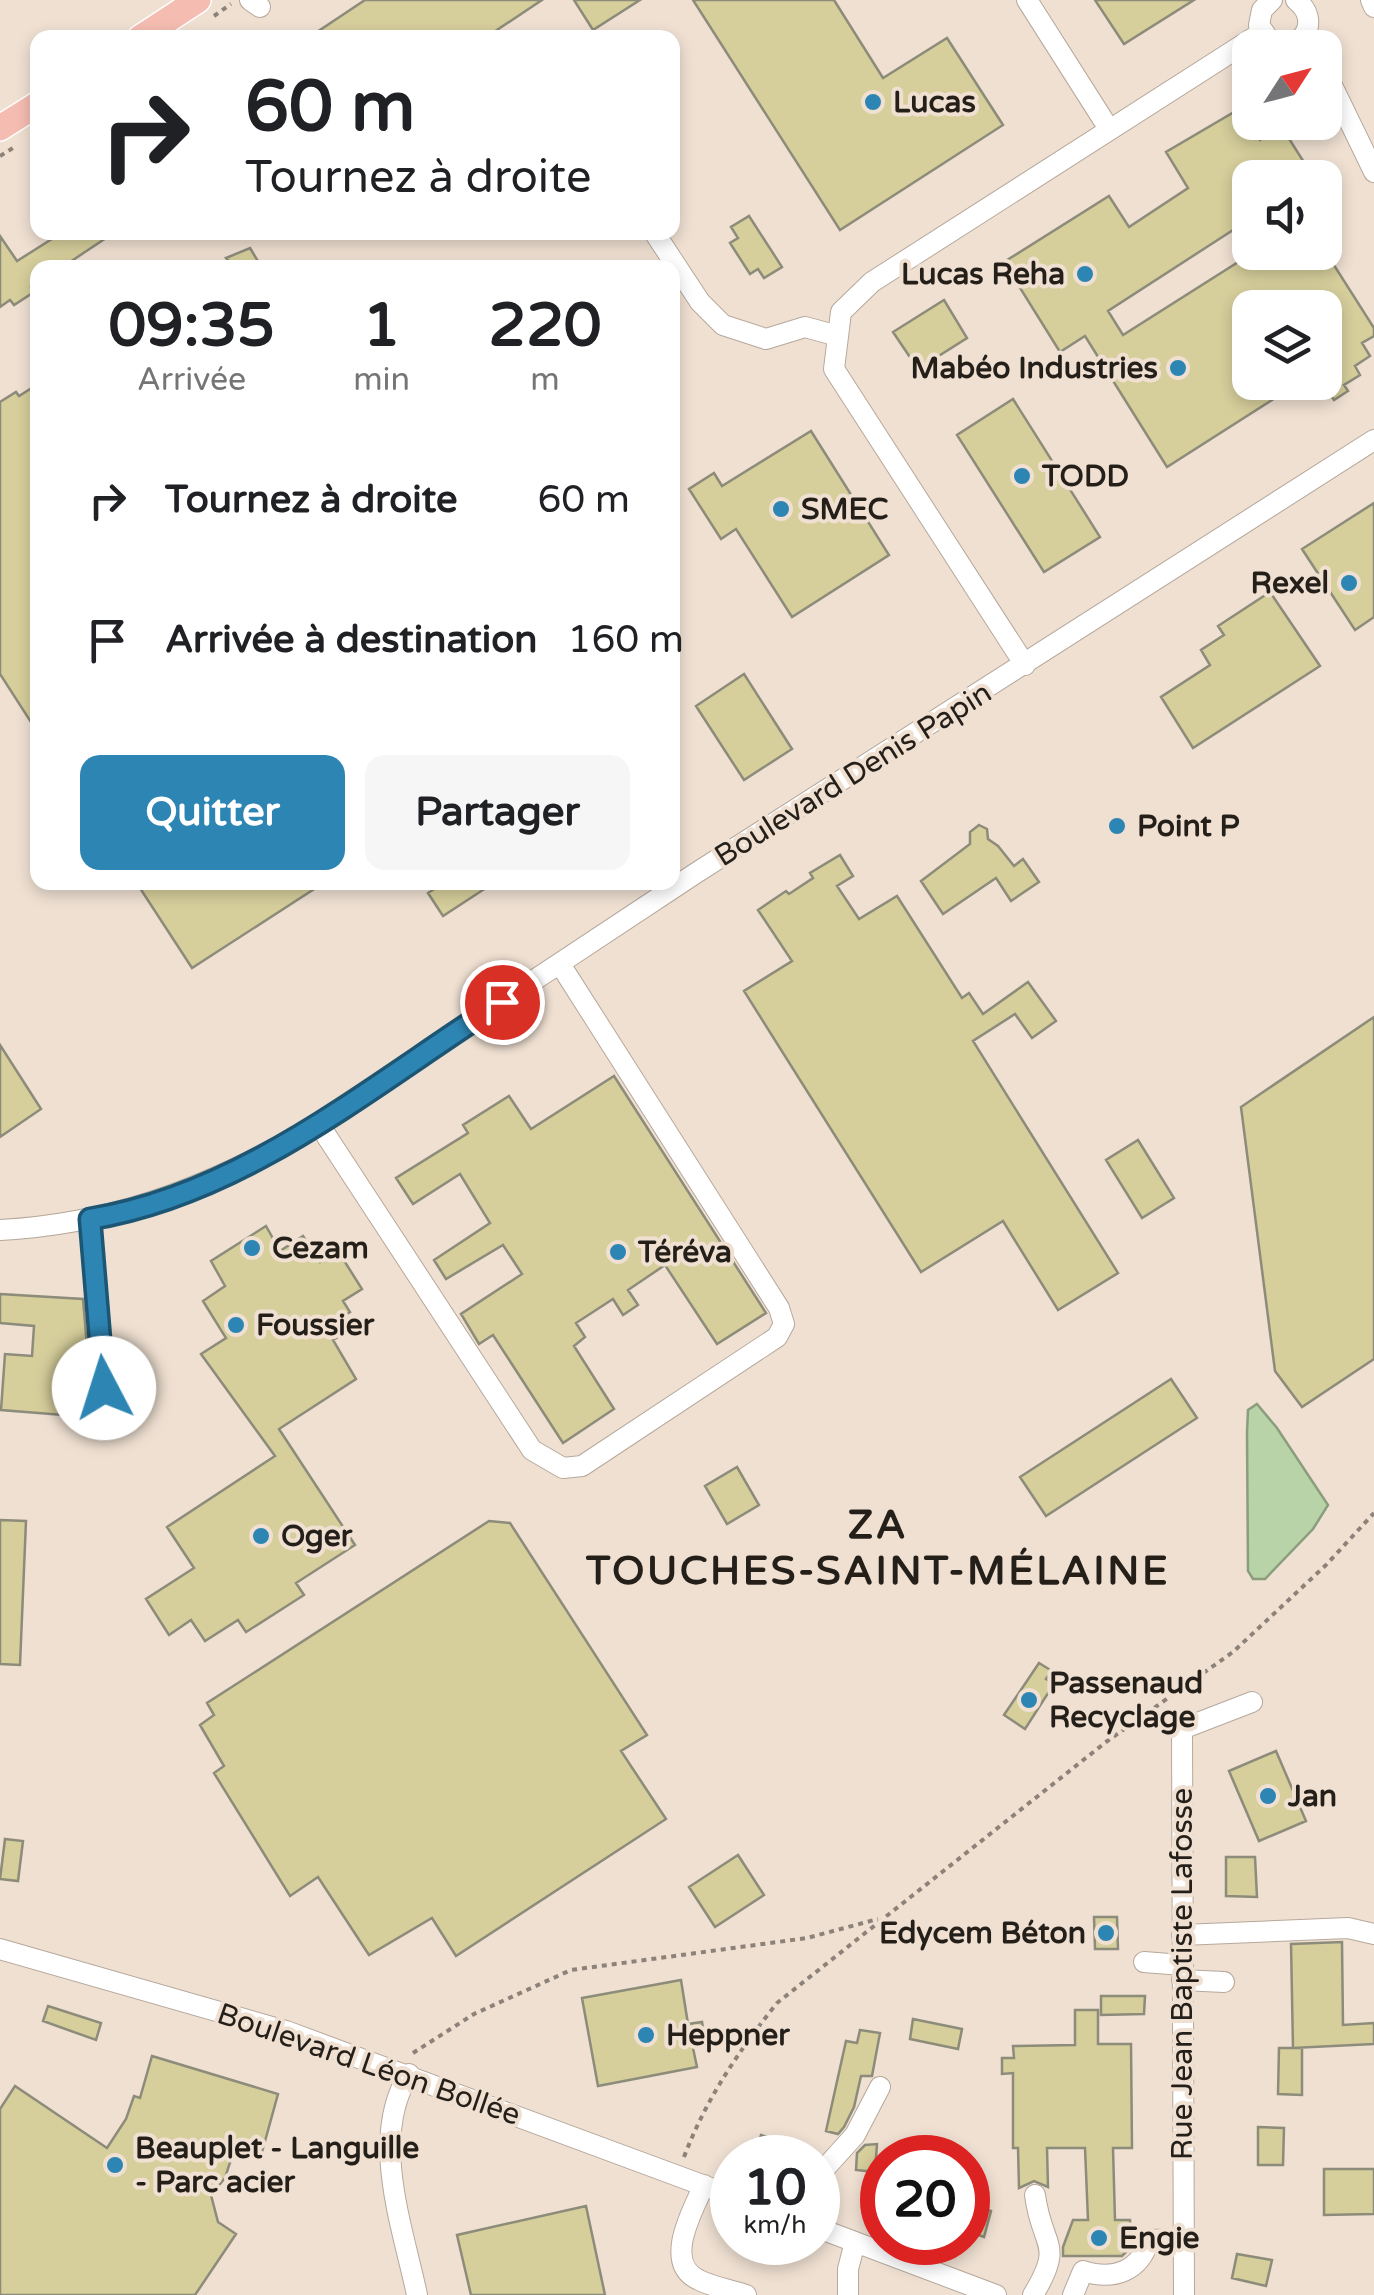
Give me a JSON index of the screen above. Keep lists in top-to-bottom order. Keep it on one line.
{"streets":{"street":["Boulevard Denis Papin","Rue Jean Baptiste Lafosse","Boulevard Léon Bollée"]},"districts":["ZA TOUCHES-SAINT-MÉLAINE"],"places":["Lucas","Lucas Reha","Mabéo Industries","TODD","SMEC","Rexel","Point P","Cezam","Téréva","Foussier","Oger","Passenaud Recyclage","Jan","Edycem Béton","Heppner","Beauplet - Languille - Parc acier","Engie"],"north":"top right","page":{"turn":["60 m","Tournez à droite"],"eta":["09:35","Arrivée","1","min","220","m"],"list":[{"name":"Tournez à droite","value":"60 m"},{"name":"Arrivée à destination","value":"160 m"}],"buttons":["Quitter","Partager"],"speed":"10 km/h","limit":"20"}}
